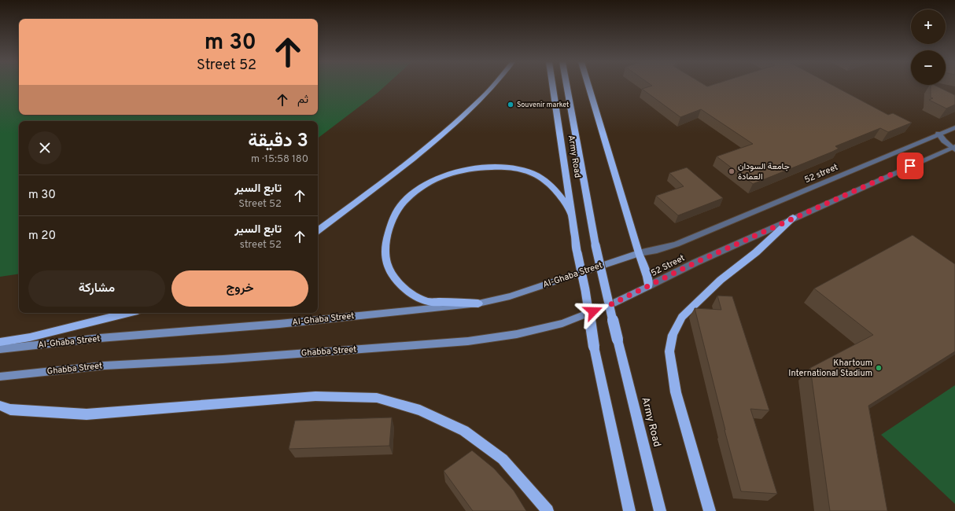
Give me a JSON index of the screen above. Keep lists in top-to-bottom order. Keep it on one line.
{"streets":{"highway":["Army Road"],"main road":["Al-Ghaba Street","Ghabba Street"],"street":["52 Street"]},"crossings":[["52 Street","Al-Ghaba Street"],["52 Street","Ghabba Street"]],"places":["Souvenir market","جامعة السودان العمادة","Khartoum International Stadium"],"page":{"map_buttons":["+","−"],"turn":["30 m","52 Street"],"then":"ثم","heading":["3 دقيقة","180 m · 15:58"],"list":[{"name":"تابع السير","note":"52 Street","value":"30 m"},{"name":"تابع السير","note":"52 street","value":"20 m"}],"buttons":["خروج","مشاركة"]}}
